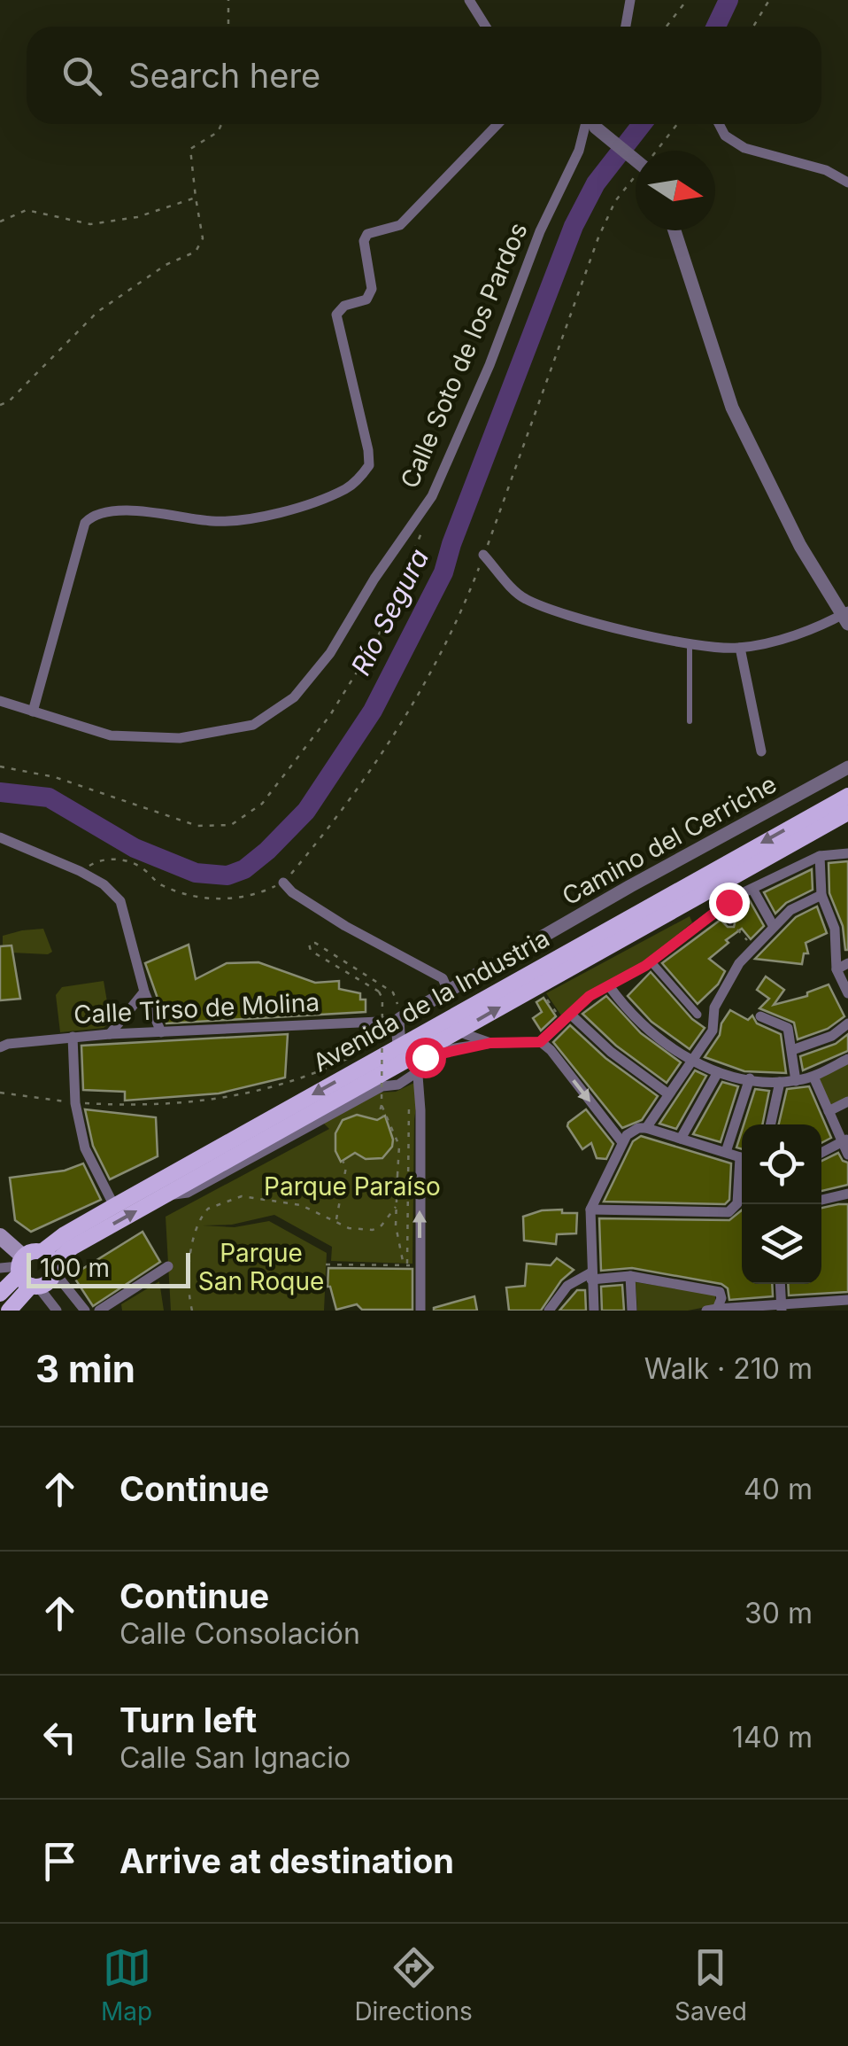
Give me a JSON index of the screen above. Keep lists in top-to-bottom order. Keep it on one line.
{"streets":{"main road":["Avenida de la Industria"],"street":["Calle Soto de los Pardos","Camino del Cerriche","Calle Tirso de Molina"]},"crossings":[["Camino del Cerriche","Avenida de la Industria"],["Camino del Cerriche","Calle Tirso de Molina"],["Avenida de la Industria","Calle Tirso de Molina"]],"water":["Río Segura"],"parks":["Parque Paraíso","Parque San Roque"],"scale_bar":"100 m","north":"right","page":{"search":"Search here","scale":"100 m","heading":["3 min","Walk · 210 m"],"list":[["Continue","40 m"],["Continue","Calle Consolación","30 m"],["Turn left","Calle San Ignacio","140 m"],"Arrive at destination"],"nav":["Map","Directions","Saved"]}}
